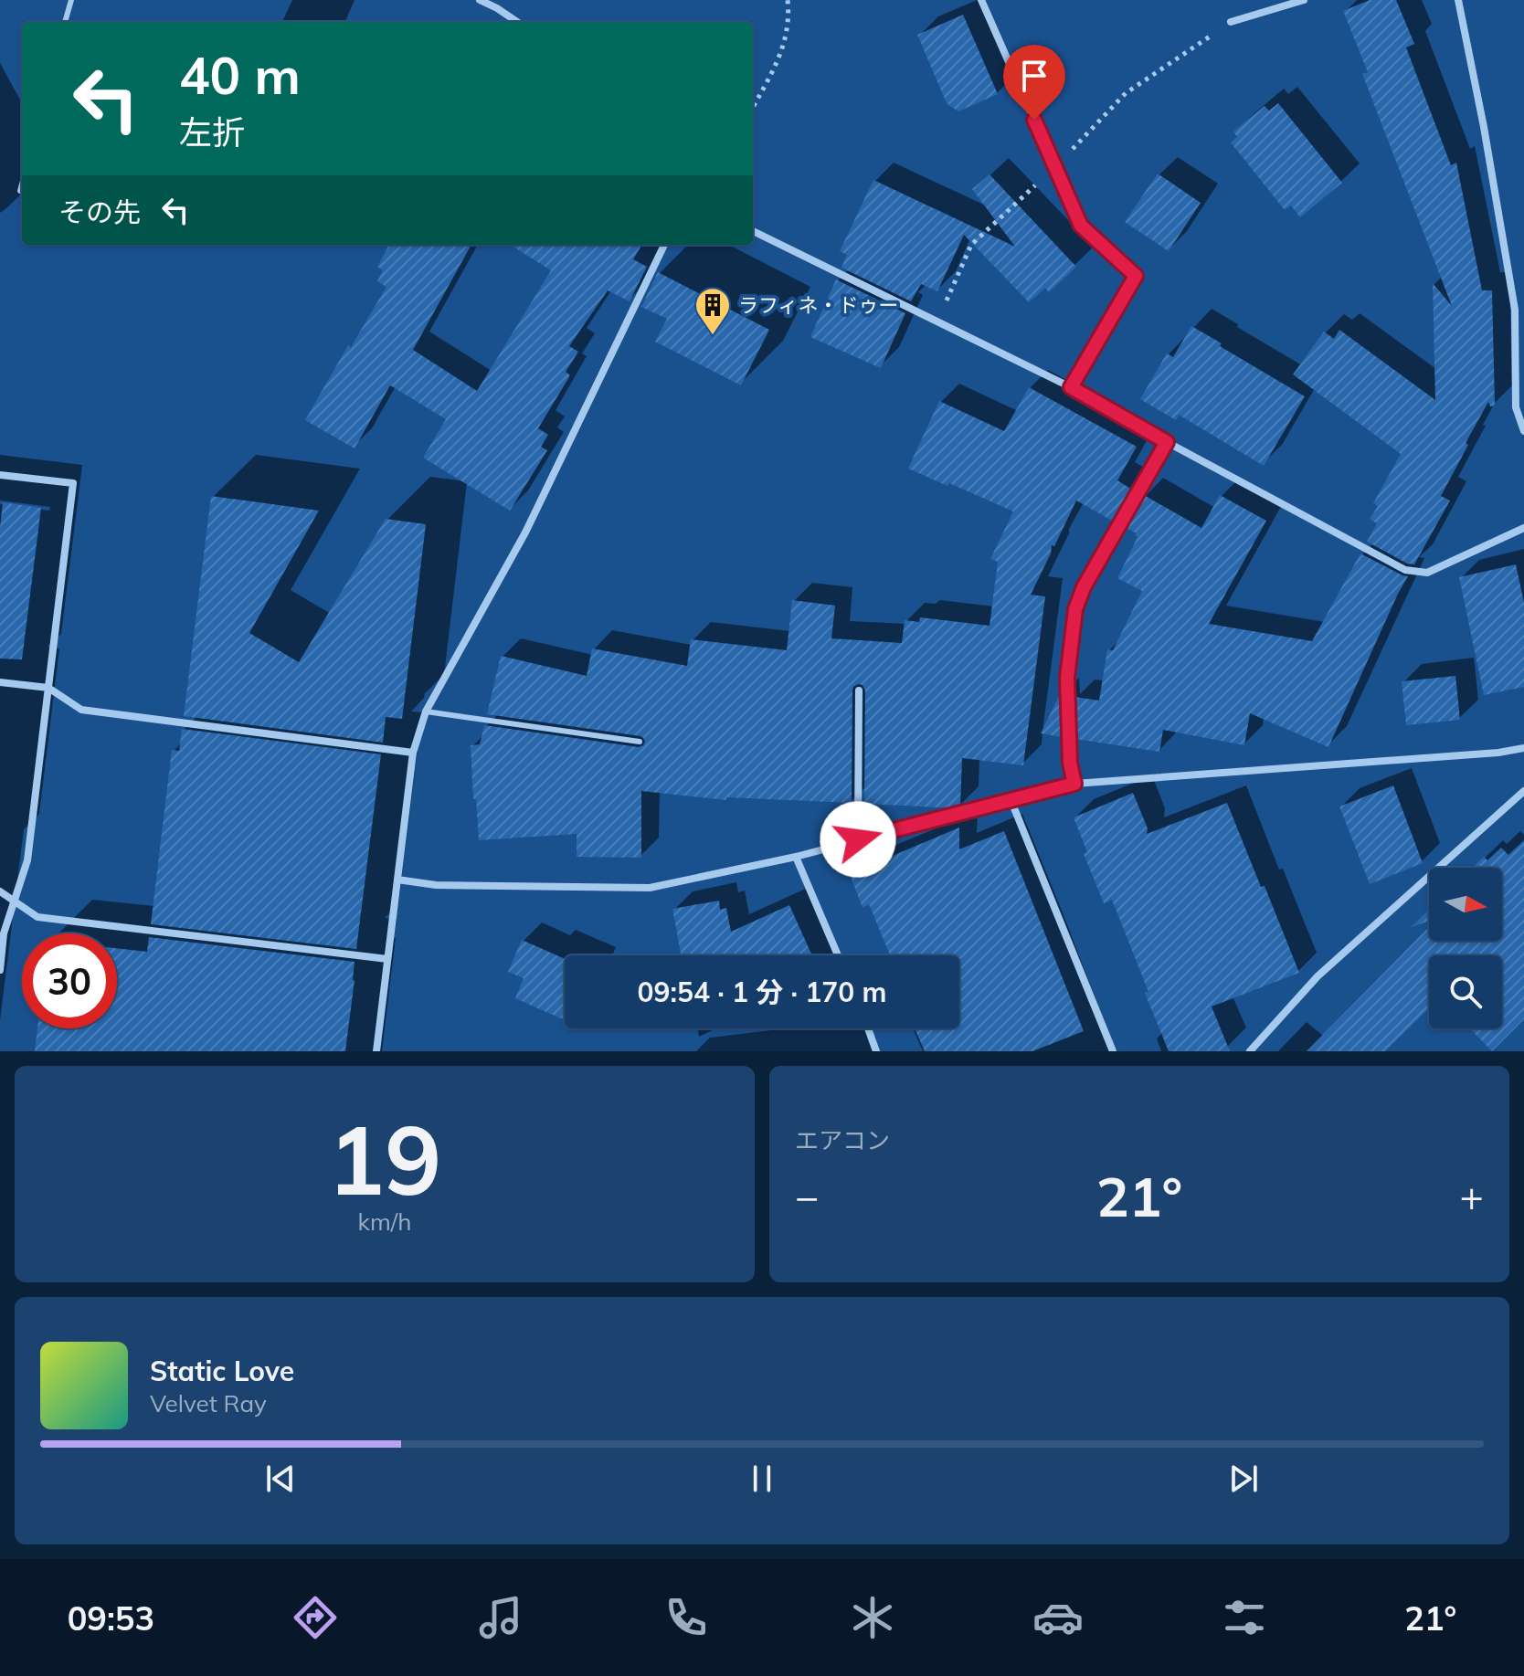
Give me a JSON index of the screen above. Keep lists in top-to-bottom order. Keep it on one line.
{"places":{"building":["ラフィネ・ドゥー"]},"north":"right","page":{"turn":["40 m","左折"],"then":"その先","limit":"30","trip":"09:54 · 1 分 · 170 m","tile":[["19","km/h"],"エアコン"],"heat":["−","21°","+"],"song":["Static Love","Velvet Ray"],"tabs":["09:53","21°"]}}
